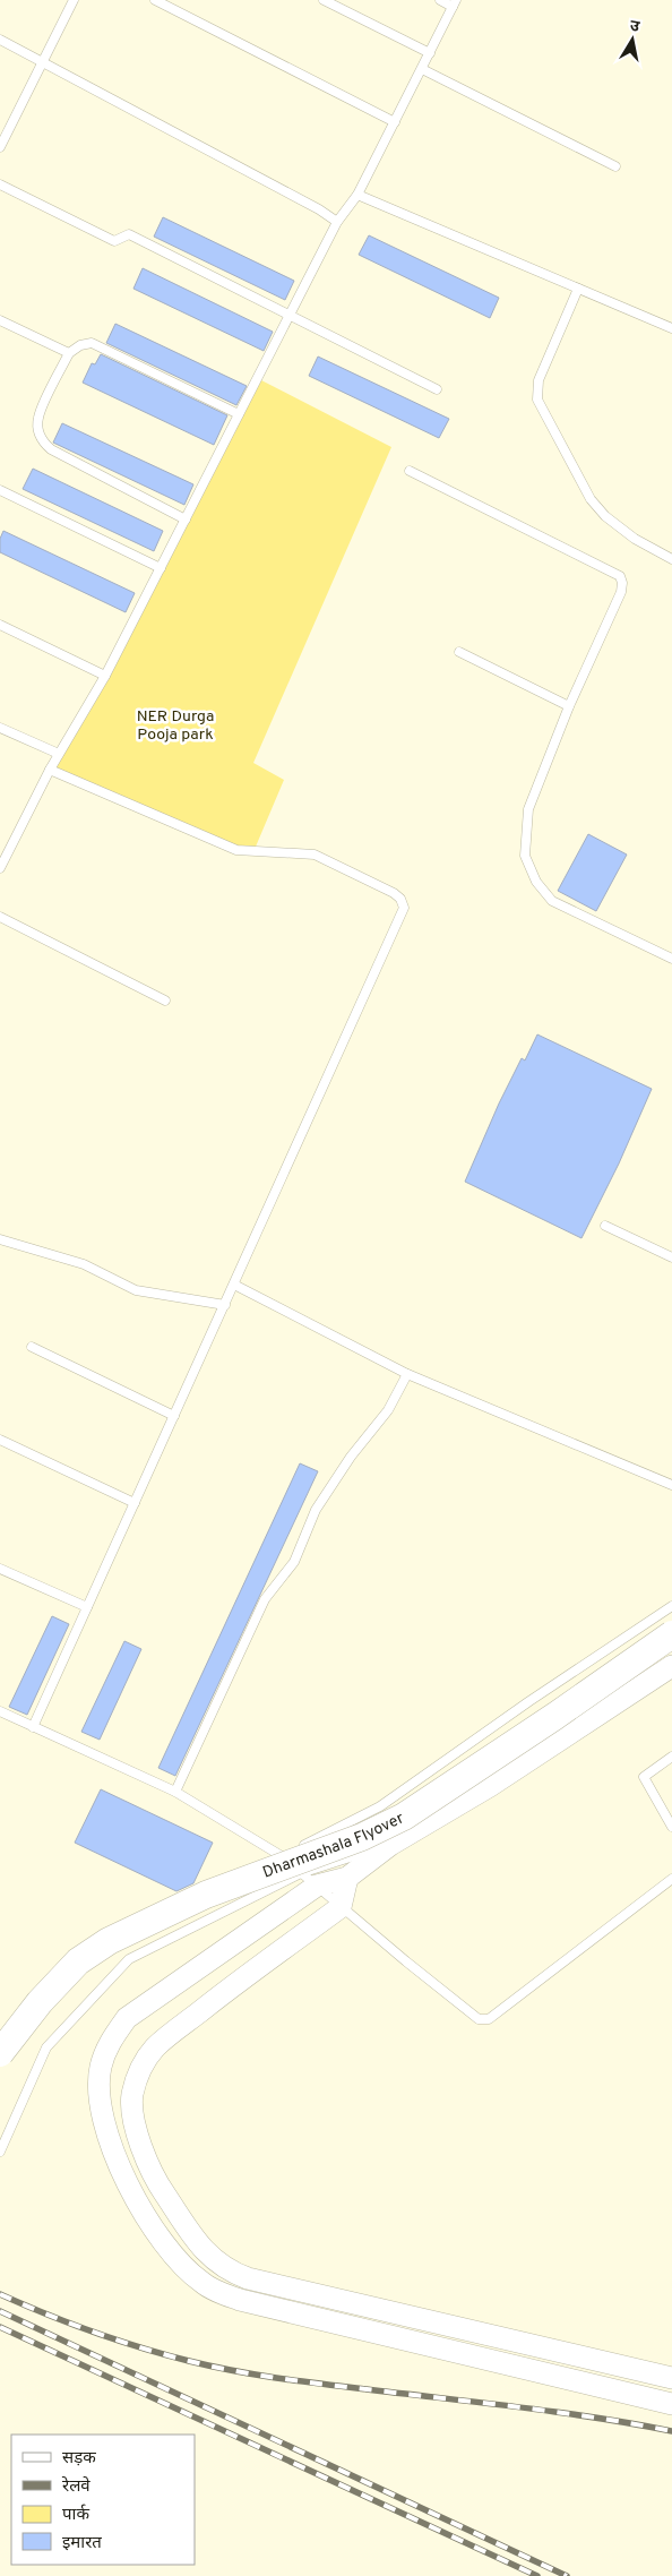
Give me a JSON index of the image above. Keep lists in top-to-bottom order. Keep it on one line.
{"streets":{"main road":["Dharmashala Flyover"]},"parks":["NER Durga Pooja park"],"legend":["सड़क","रेलवे","पार्क","इमारत"],"north":"top"}
